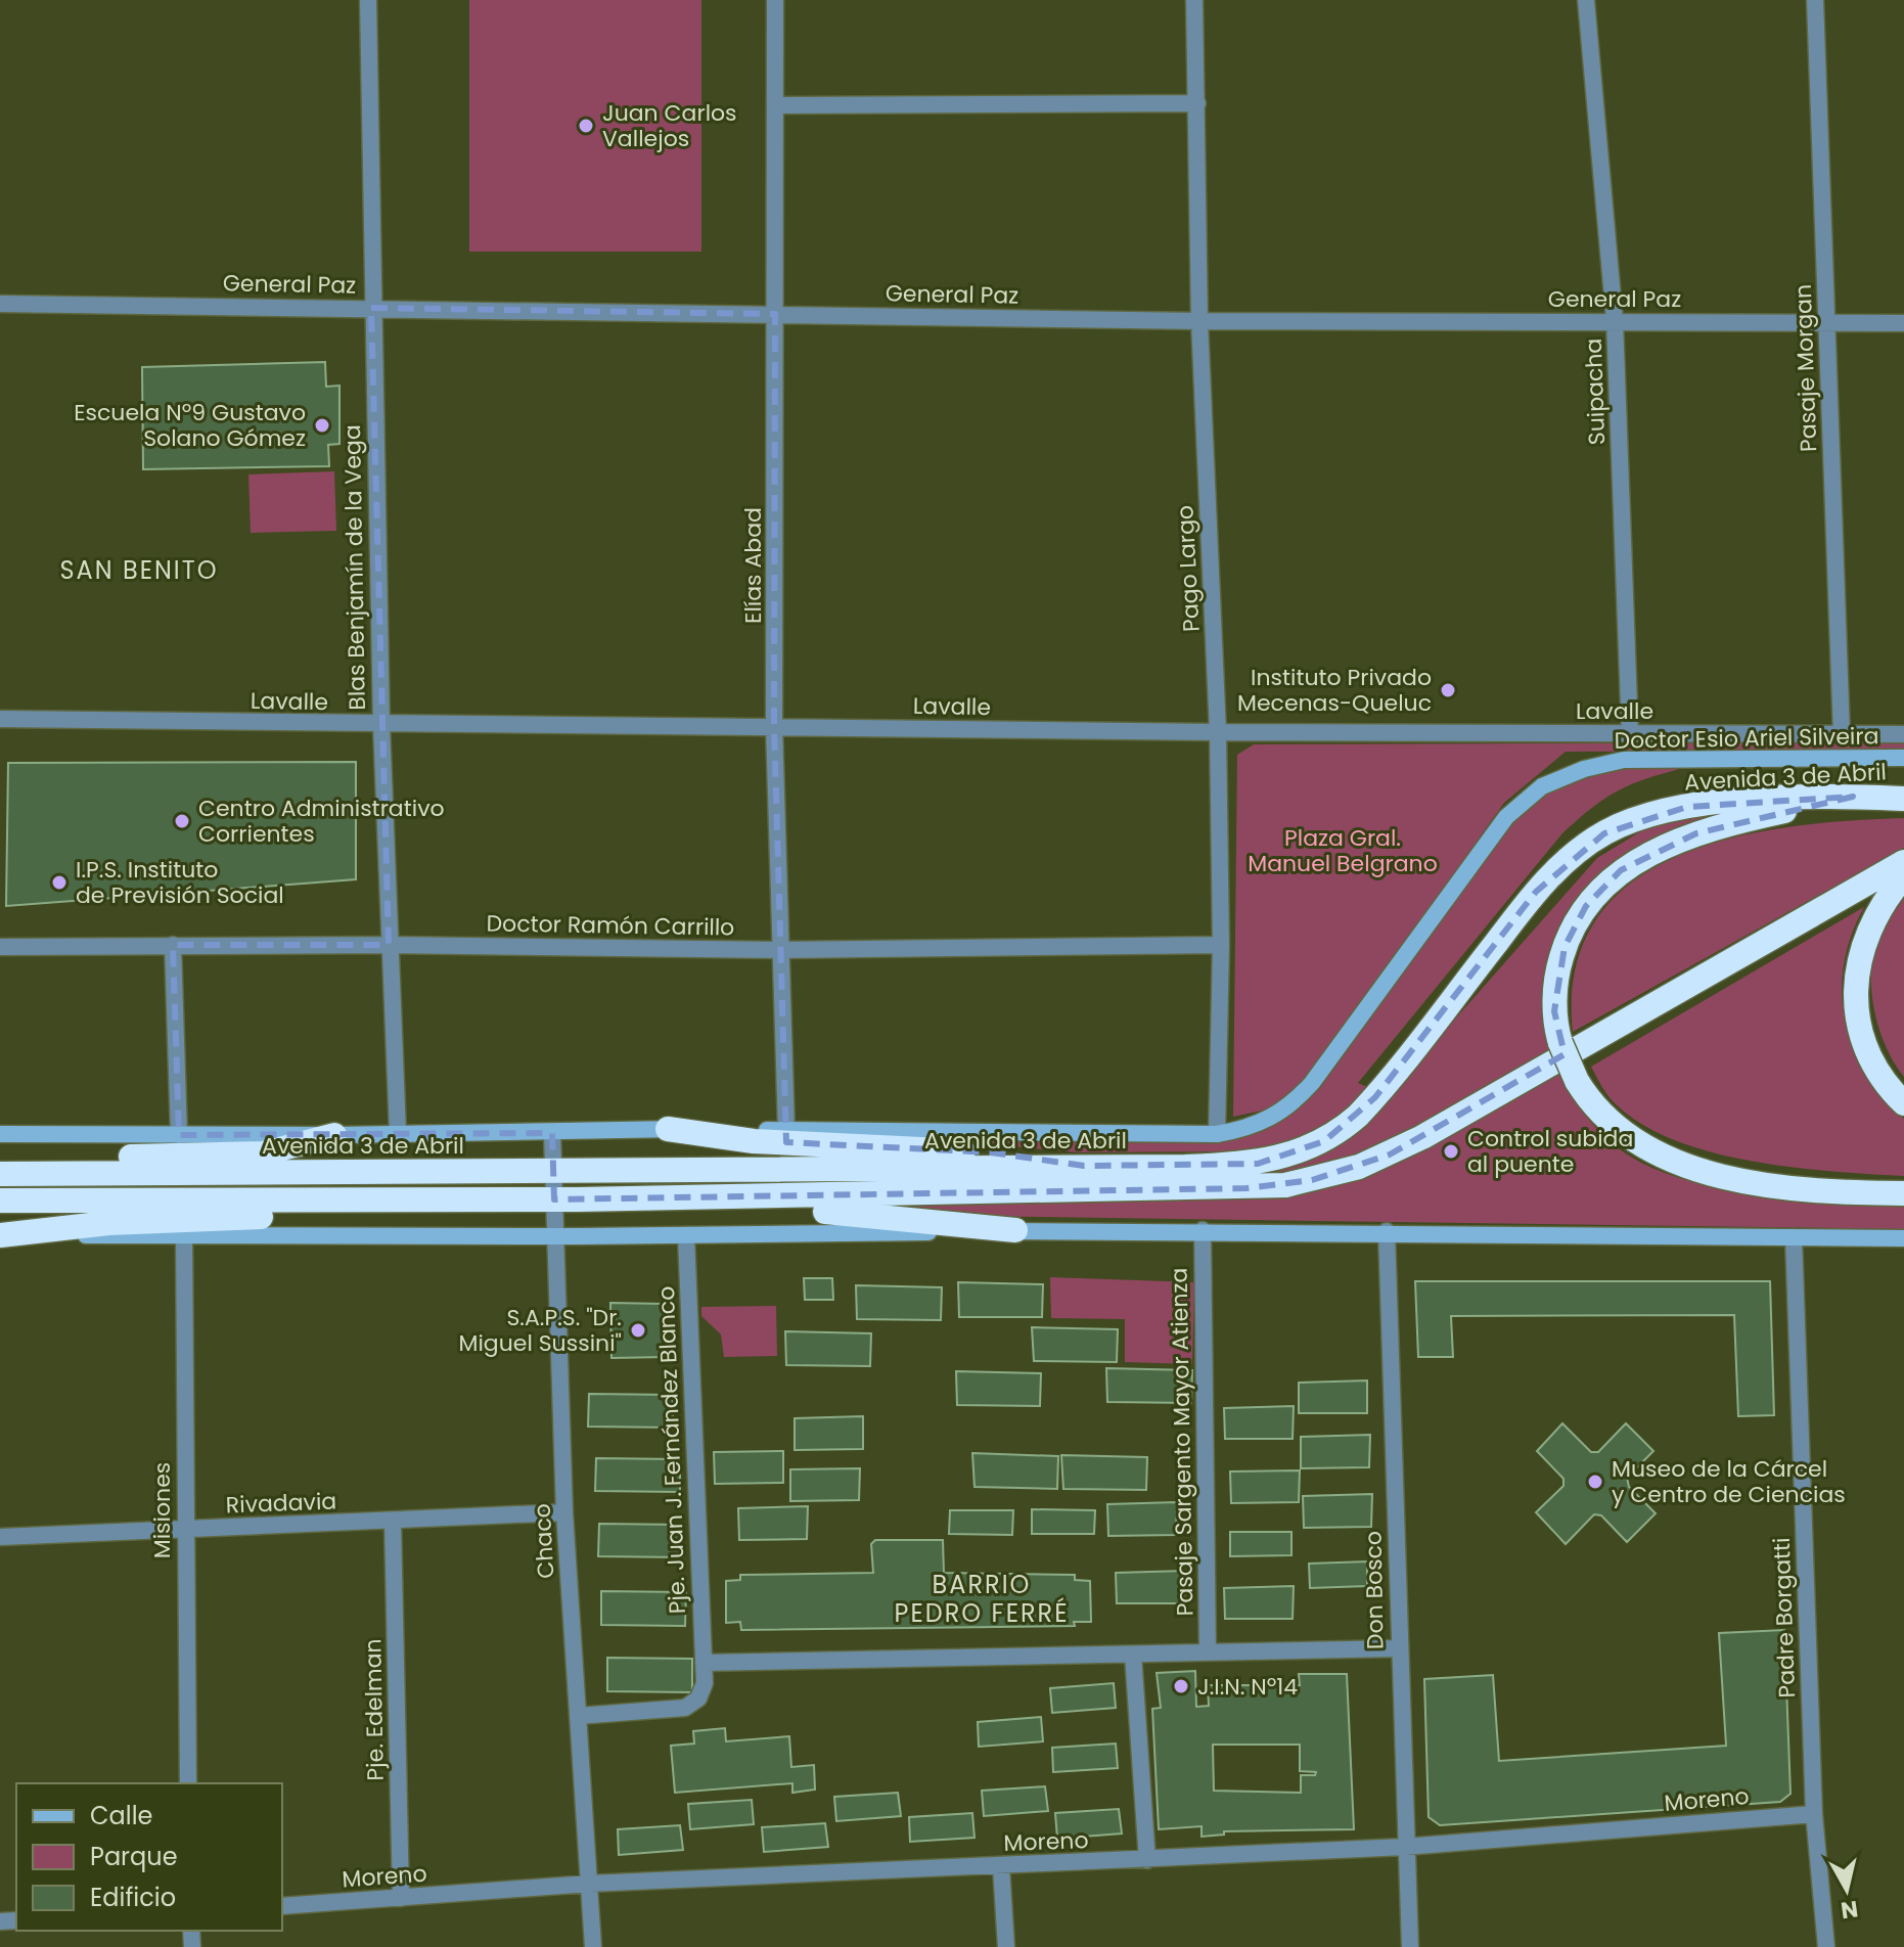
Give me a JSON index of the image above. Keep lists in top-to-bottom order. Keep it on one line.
{"streets":{"highway":["Avenida 3 de Abril"],"main road":["Doctor Esio Ariel Silveira"],"street":["General Paz","Pasaje Morgan","Suipacha","Elías Abad","Blas Benjamín de la Vega","Pago Largo","Lavalle","Doctor Ramón Carrillo","Pasaje Sargento Mayor Atienza","Pje. Juan J. Fernández Blanco","Rivadavia","Misiones","Chaco","Don Bosco","Padre Borgatti","Pje. Edelman","Moreno"]},"crossings":[["General Paz","Pasaje Morgan"],["General Paz","Suipacha"],["General Paz","Elías Abad"],["General Paz","Blas Benjamín de la Vega"],["General Paz","Pago Largo"],["Pasaje Morgan","Lavalle"],["Suipacha","Lavalle"],["Elías Abad","Lavalle"],["Elías Abad","Avenida 3 de Abril"],["Elías Abad","Doctor Ramón Carrillo"],["Blas Benjamín de la Vega","Lavalle"],["Blas Benjamín de la Vega","Avenida 3 de Abril"],["Blas Benjamín de la Vega","Doctor Ramón Carrillo"],["Pago Largo","Lavalle"],["Pago Largo","Doctor Esio Ariel Silveira"],["Pago Largo","Avenida 3 de Abril"],["Pago Largo","Doctor Ramón Carrillo"],["Doctor Esio Ariel Silveira","Avenida 3 de Abril"],["Avenida 3 de Abril","Chaco"],["Pje. Juan J. Fernández Blanco","Chaco"],["Rivadavia","Misiones"],["Rivadavia","Chaco"],["Rivadavia","Pje. Edelman"],["Chaco","Moreno"],["Don Bosco","Moreno"],["Padre Borgatti","Moreno"],["Pje. Edelman","Moreno"]],"districts":["SAN BENITO","BARRIO PEDRO FERRÉ"],"parks":["Plaza Gral. Manuel Belgrano"],"places":["Juan Carlos Vallejos","Escuela Nº9 Gustavo Solano Gómez","Instituto Privado Mecenas-Queluc","Centro Administrativo Corrientes","I.P.S. Instituto de Previsión Social","Control subida al puente","S.A.P.S. \"Dr. Miguel Sussini\"","Museo de la Cárcel y Centro de Ciencias","J.I.N. Nº14"],"legend":["Calle","Parque","Edificio"],"north":"bottom"}
